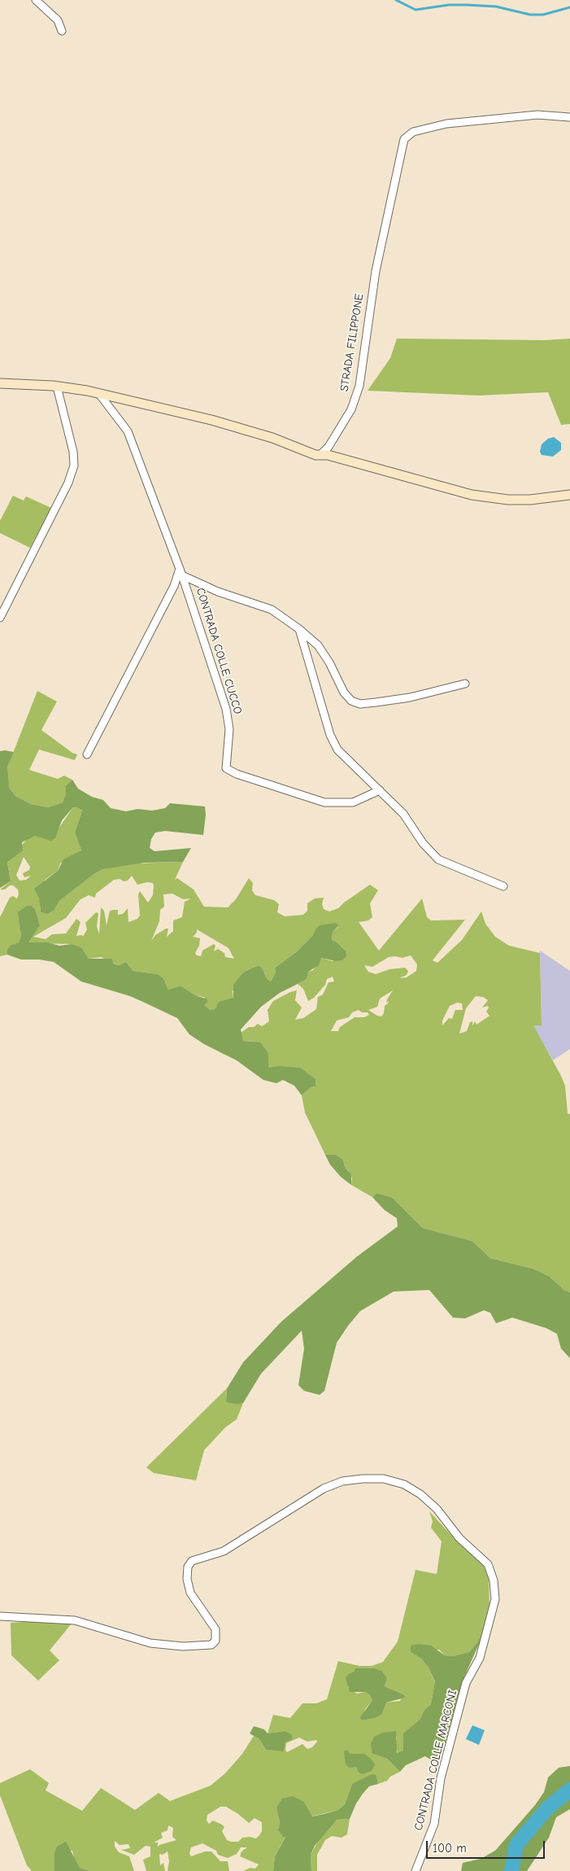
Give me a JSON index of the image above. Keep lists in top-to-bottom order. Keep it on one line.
{"streets":{"street":["STRADA FILIPPONE","CONTRADA COLLE CUCCO","CONTRADA COLLE MARCONI"]},"scale_bar":"100 m"}
